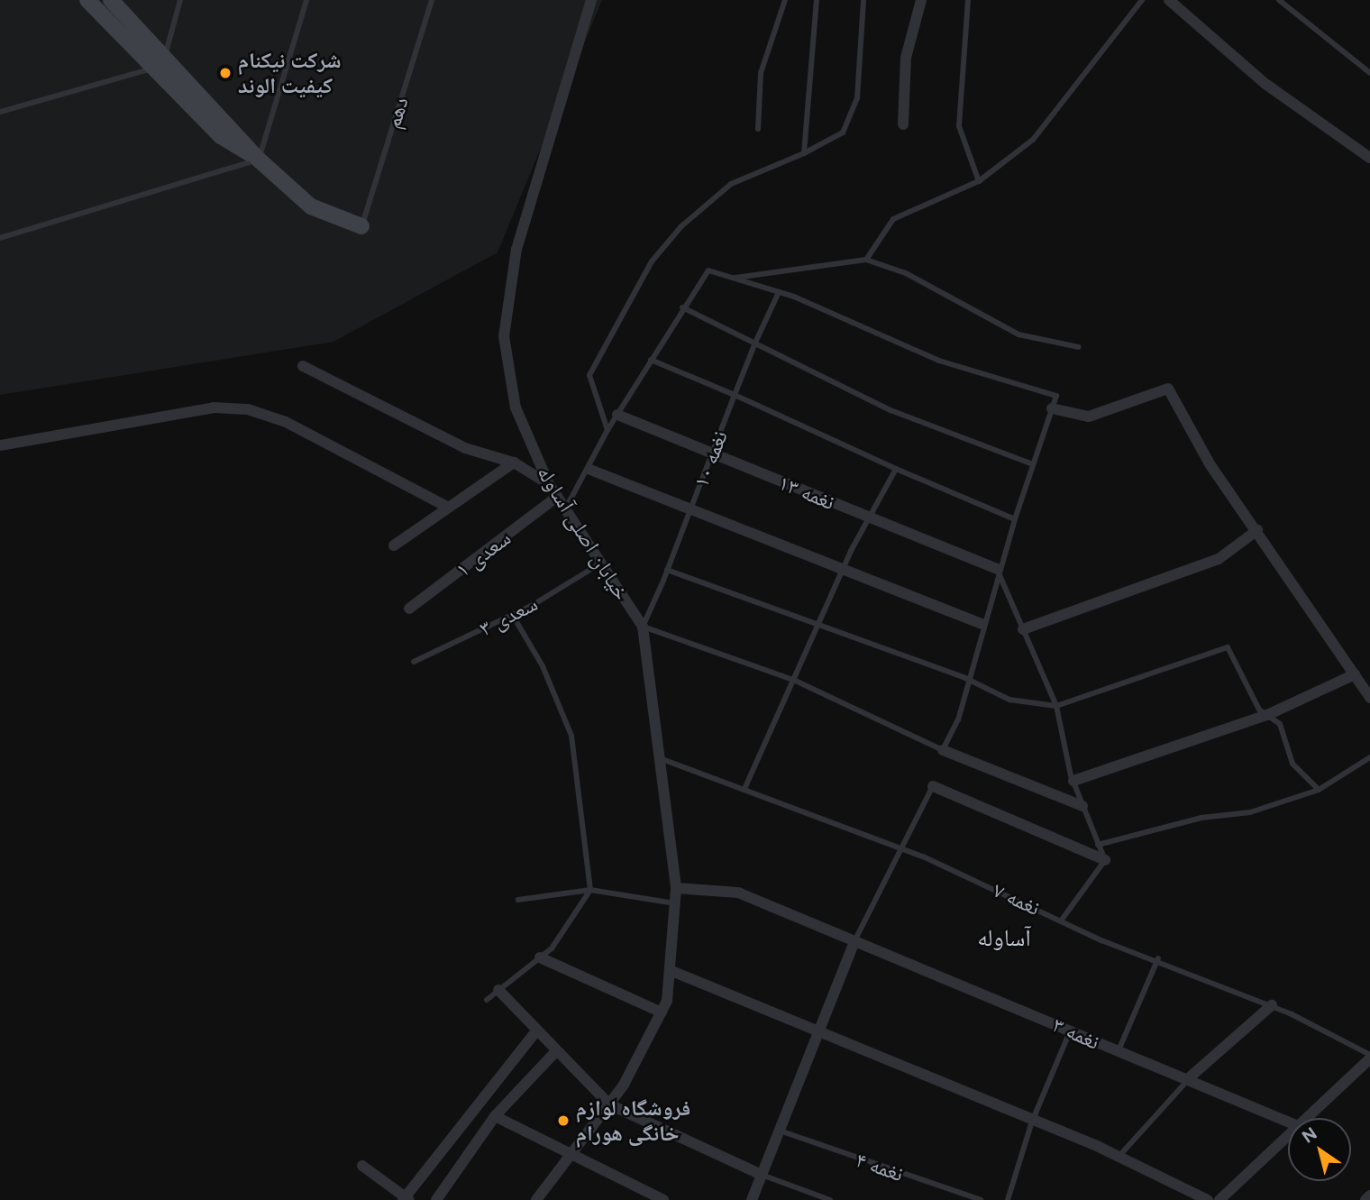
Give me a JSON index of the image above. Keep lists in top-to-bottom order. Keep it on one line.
{"streets":{"street":["نغمه ۱۳","خیابان اصلی آساوله","سعدی ۱","نغمه ۳"],"lane":["دهم","نغمه ۱۰","سعدی ۳","نغمه ۷","نغمه ۴"]},"crossings":[["نغمه ۱۰","نغمه ۱۳"],["نغمه ۱۰","خیابان اصلی آساوله"],["خیابان اصلی آساوله","سعدی ۱"],["خیابان اصلی آساوله","سعدی ۳"],["خیابان اصلی آساوله","نغمه ۷"]],"districts":["آساوله"],"places":["شرکت نیکنام کیفیت الوند","فروشگاه لوازم خانگی هورام"],"north":"top left"}
